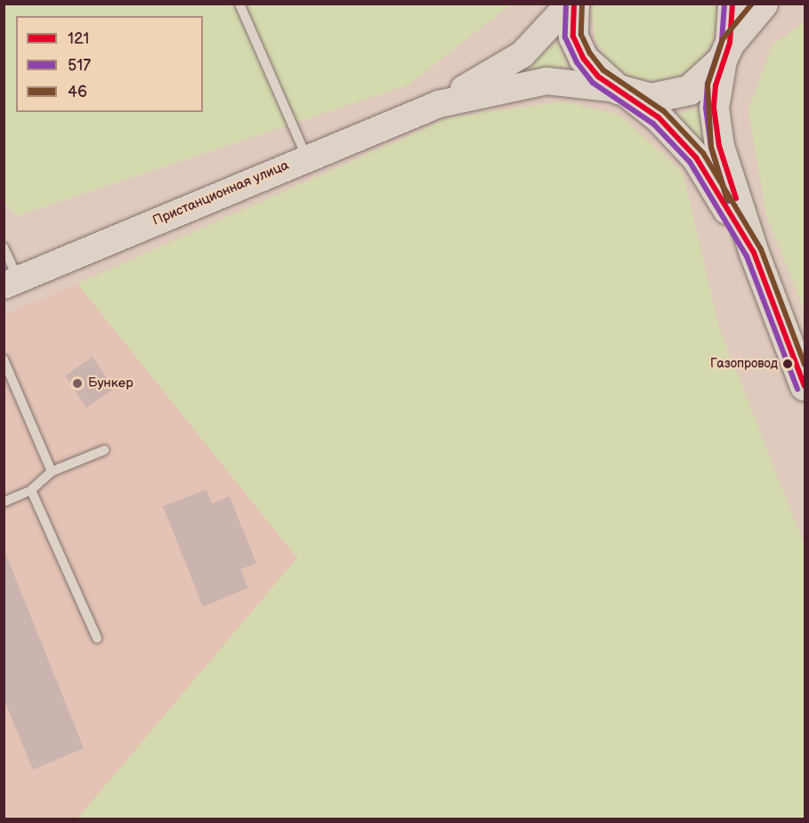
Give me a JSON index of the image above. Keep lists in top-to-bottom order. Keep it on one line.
{"streets":{"street":["Пристанционная улица"]},"places":["Газопровод","Бункер"],"lines":["transit line 121","transit line 517","transit line 46"],"legend":["121","517","46"]}
